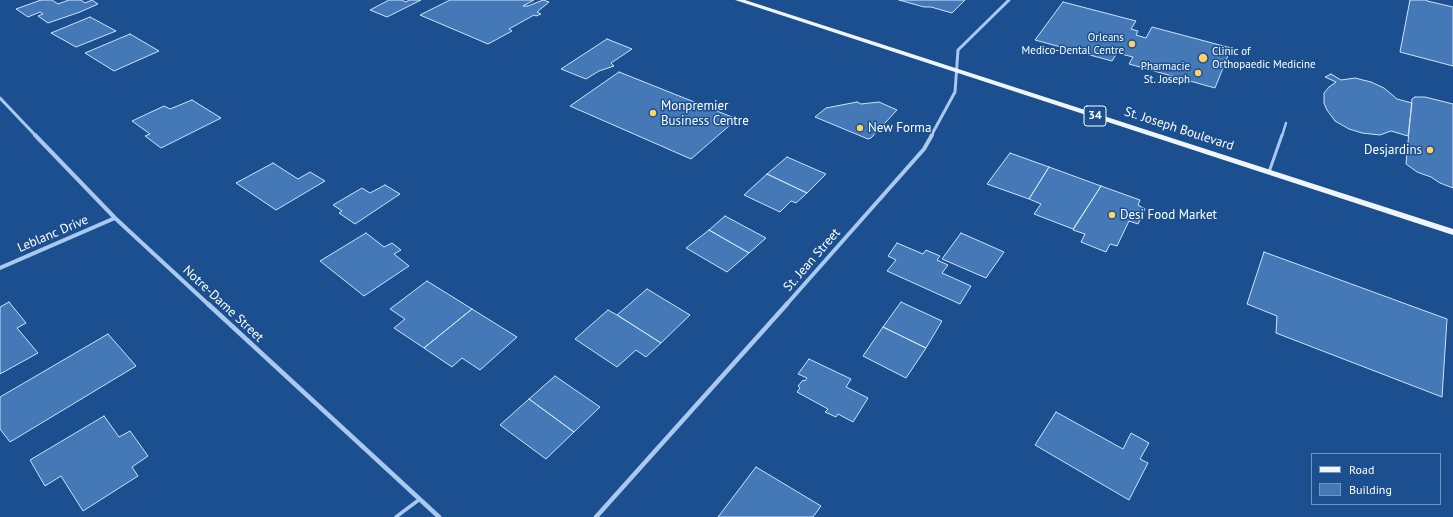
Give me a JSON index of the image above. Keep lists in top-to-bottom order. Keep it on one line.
{"streets":{"main road":["34","St. Joseph Boulevard"],"street":["Leblanc Drive","St. Jean Street","Notre-Dame Street"]},"crossings":[["St. Joseph Boulevard","St. Jean Street"],["Leblanc Drive","Notre-Dame Street"]],"places":["Orleans Medico-Dental Centre","Clinic of Orthopaedic Medicine","Pharmacie St. Joseph","Monpremier Business Centre","New Forma","Desjardins","Desi Food Market"],"legend":["Road","Building"]}
